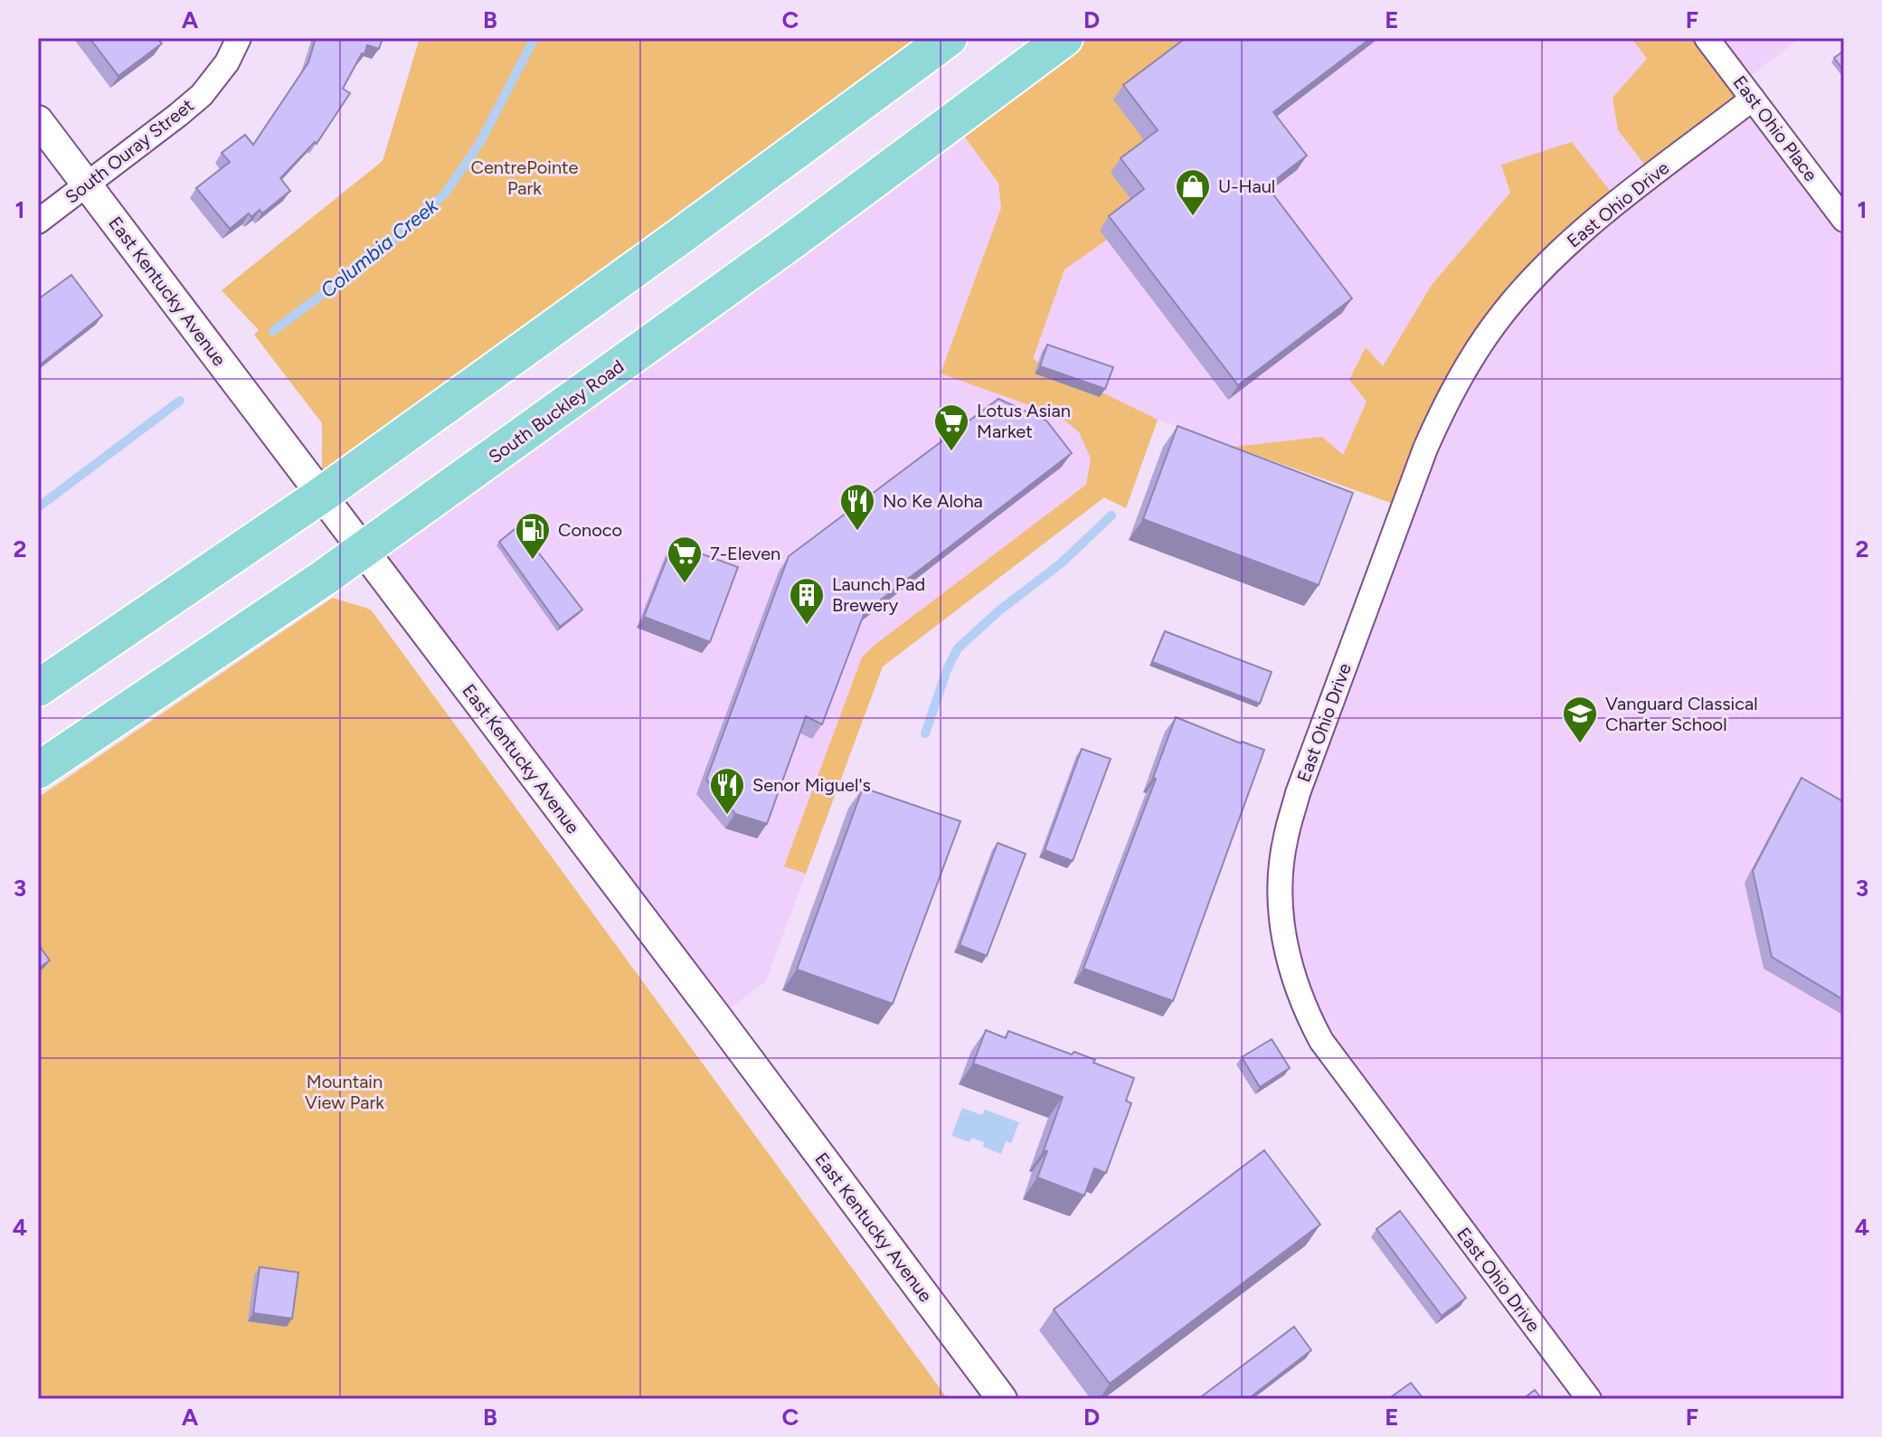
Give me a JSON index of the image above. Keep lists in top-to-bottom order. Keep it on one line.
{"streets":{"main road":["South Buckley Road"],"street":["East Ohio Place","South Ouray Street","East Ohio Drive","East Kentucky Avenue"]},"crossings":[["East Ohio Place","East Ohio Drive"],["South Ouray Street","East Kentucky Avenue"],["East Kentucky Avenue","South Buckley Road"]],"water":["Columbia Creek"],"parks":["CentrePointe Park","Mountain View Park"],"places":{"shop":["U-Haul"],"supermarket":["Lotus Asian Market","7-Eleven"],"restaurant":["No Ke Aloha","Senor Miguel's"],"fuel station":["Conoco"],"building":["Launch Pad Brewery"],"school or university":["Vanguard Classical Charter School"]},"grid":{"columns":["A","B","C","D","E","F"],"rows":["1","2","3","4"]}}
